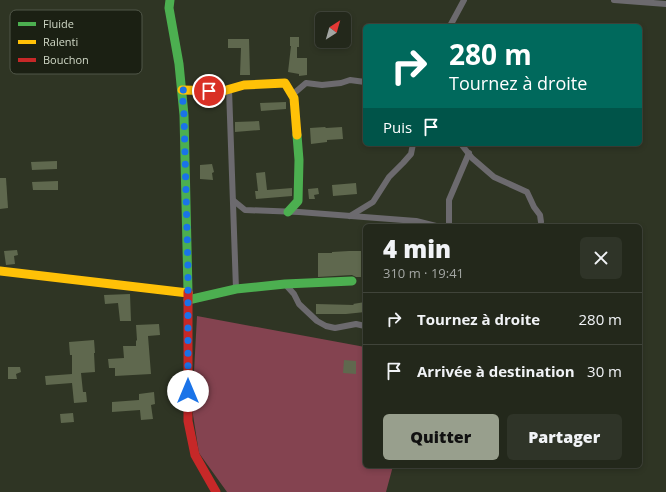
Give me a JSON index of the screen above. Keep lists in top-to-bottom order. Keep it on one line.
{"legend":["Fluide","Ralenti","Bouchon"],"north":"top right","page":{"turn":["280 m","Tournez à droite"],"then":"Puis","heading":["4 min","310 m · 19:41"],"list":[{"name":"Tournez à droite","value":"280 m"},{"name":"Arrivée à destination","value":"30 m"}],"buttons":["Quitter","Partager"]}}
